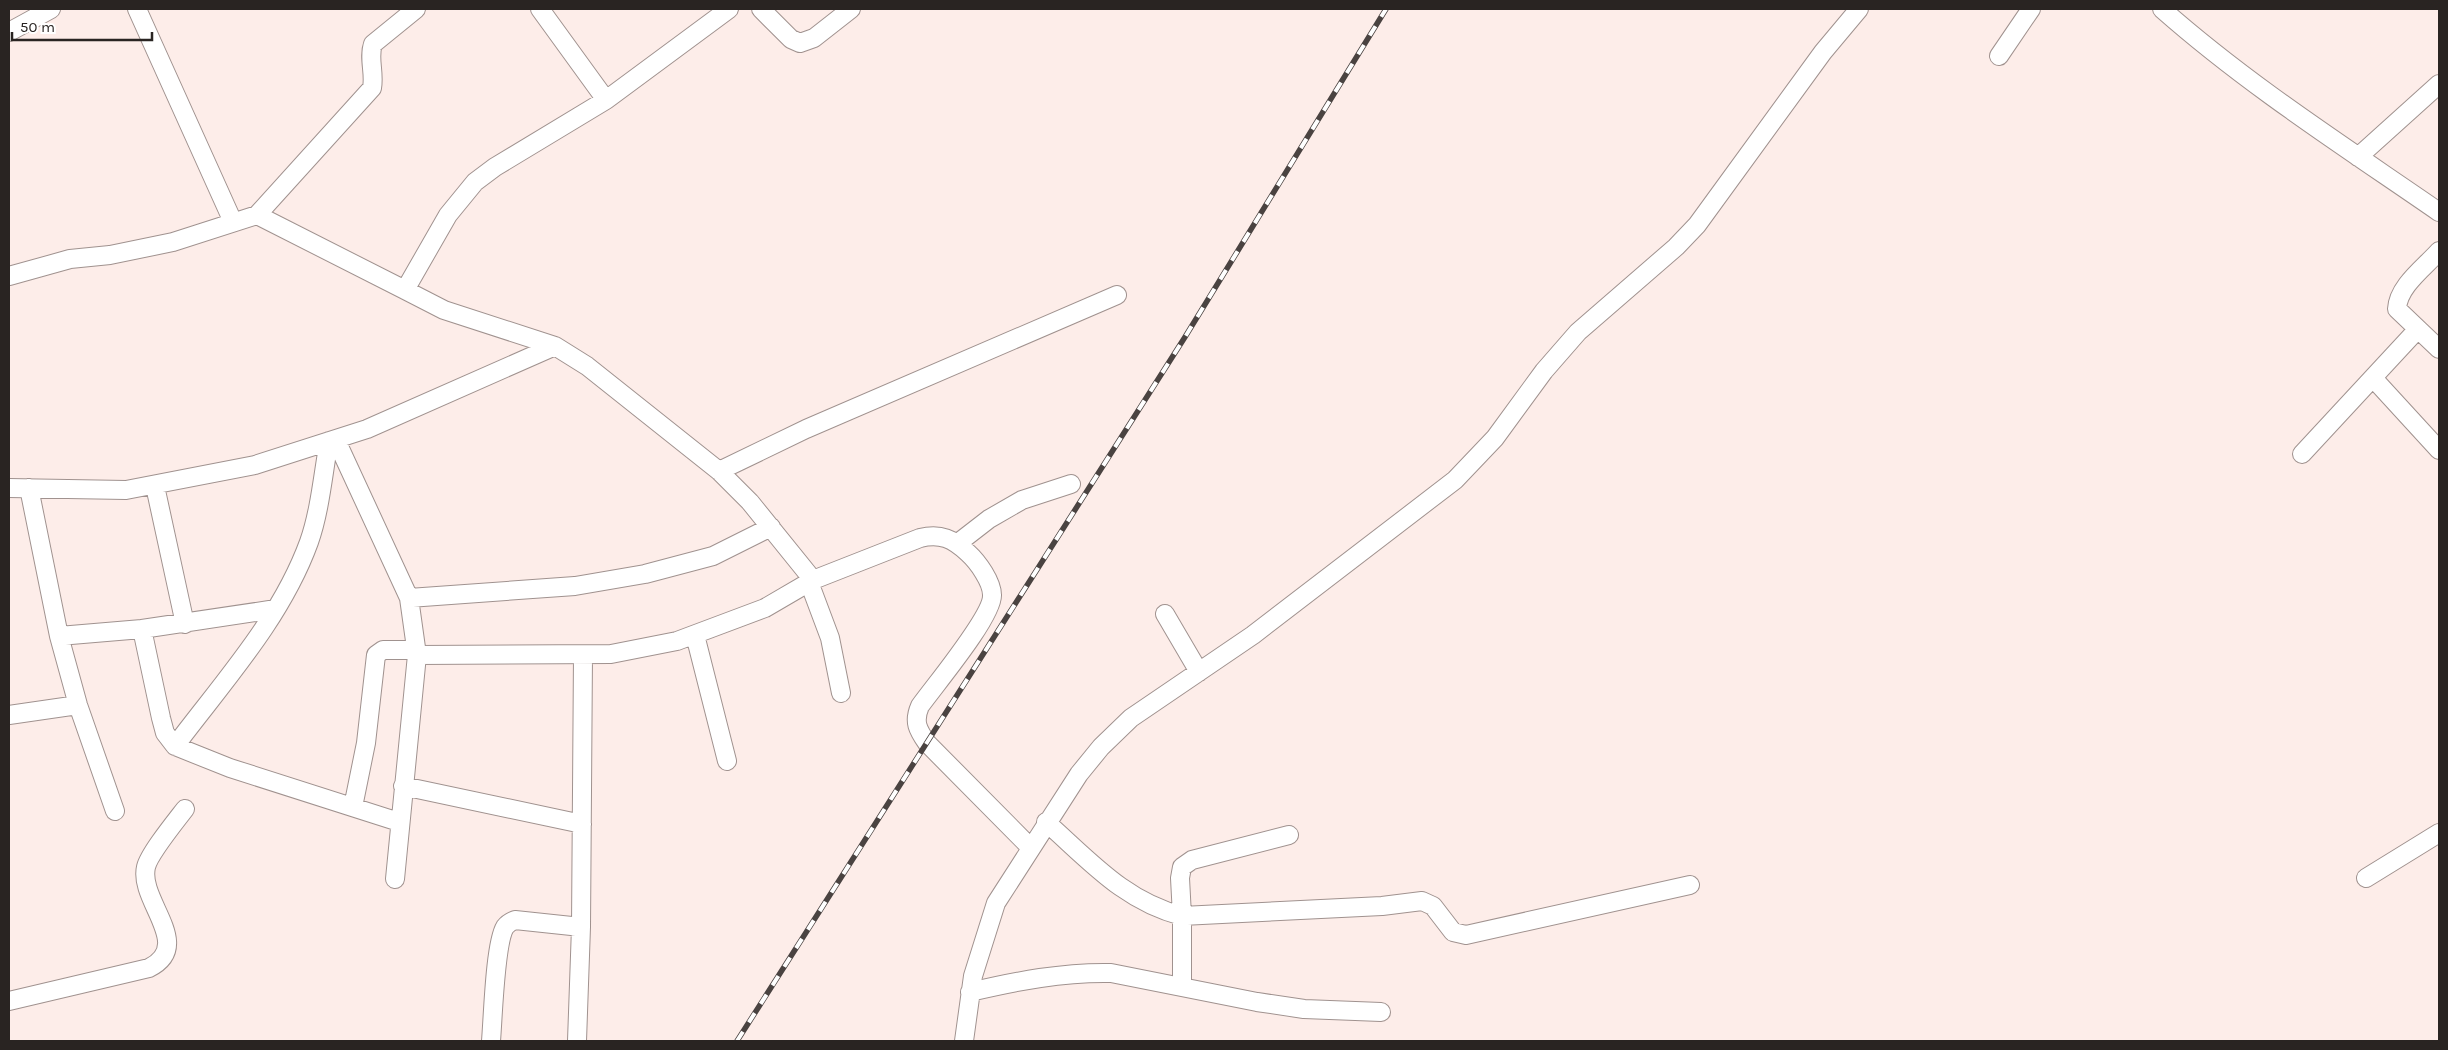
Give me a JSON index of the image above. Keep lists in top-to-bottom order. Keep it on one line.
{"scale_bar":"50 m"}
